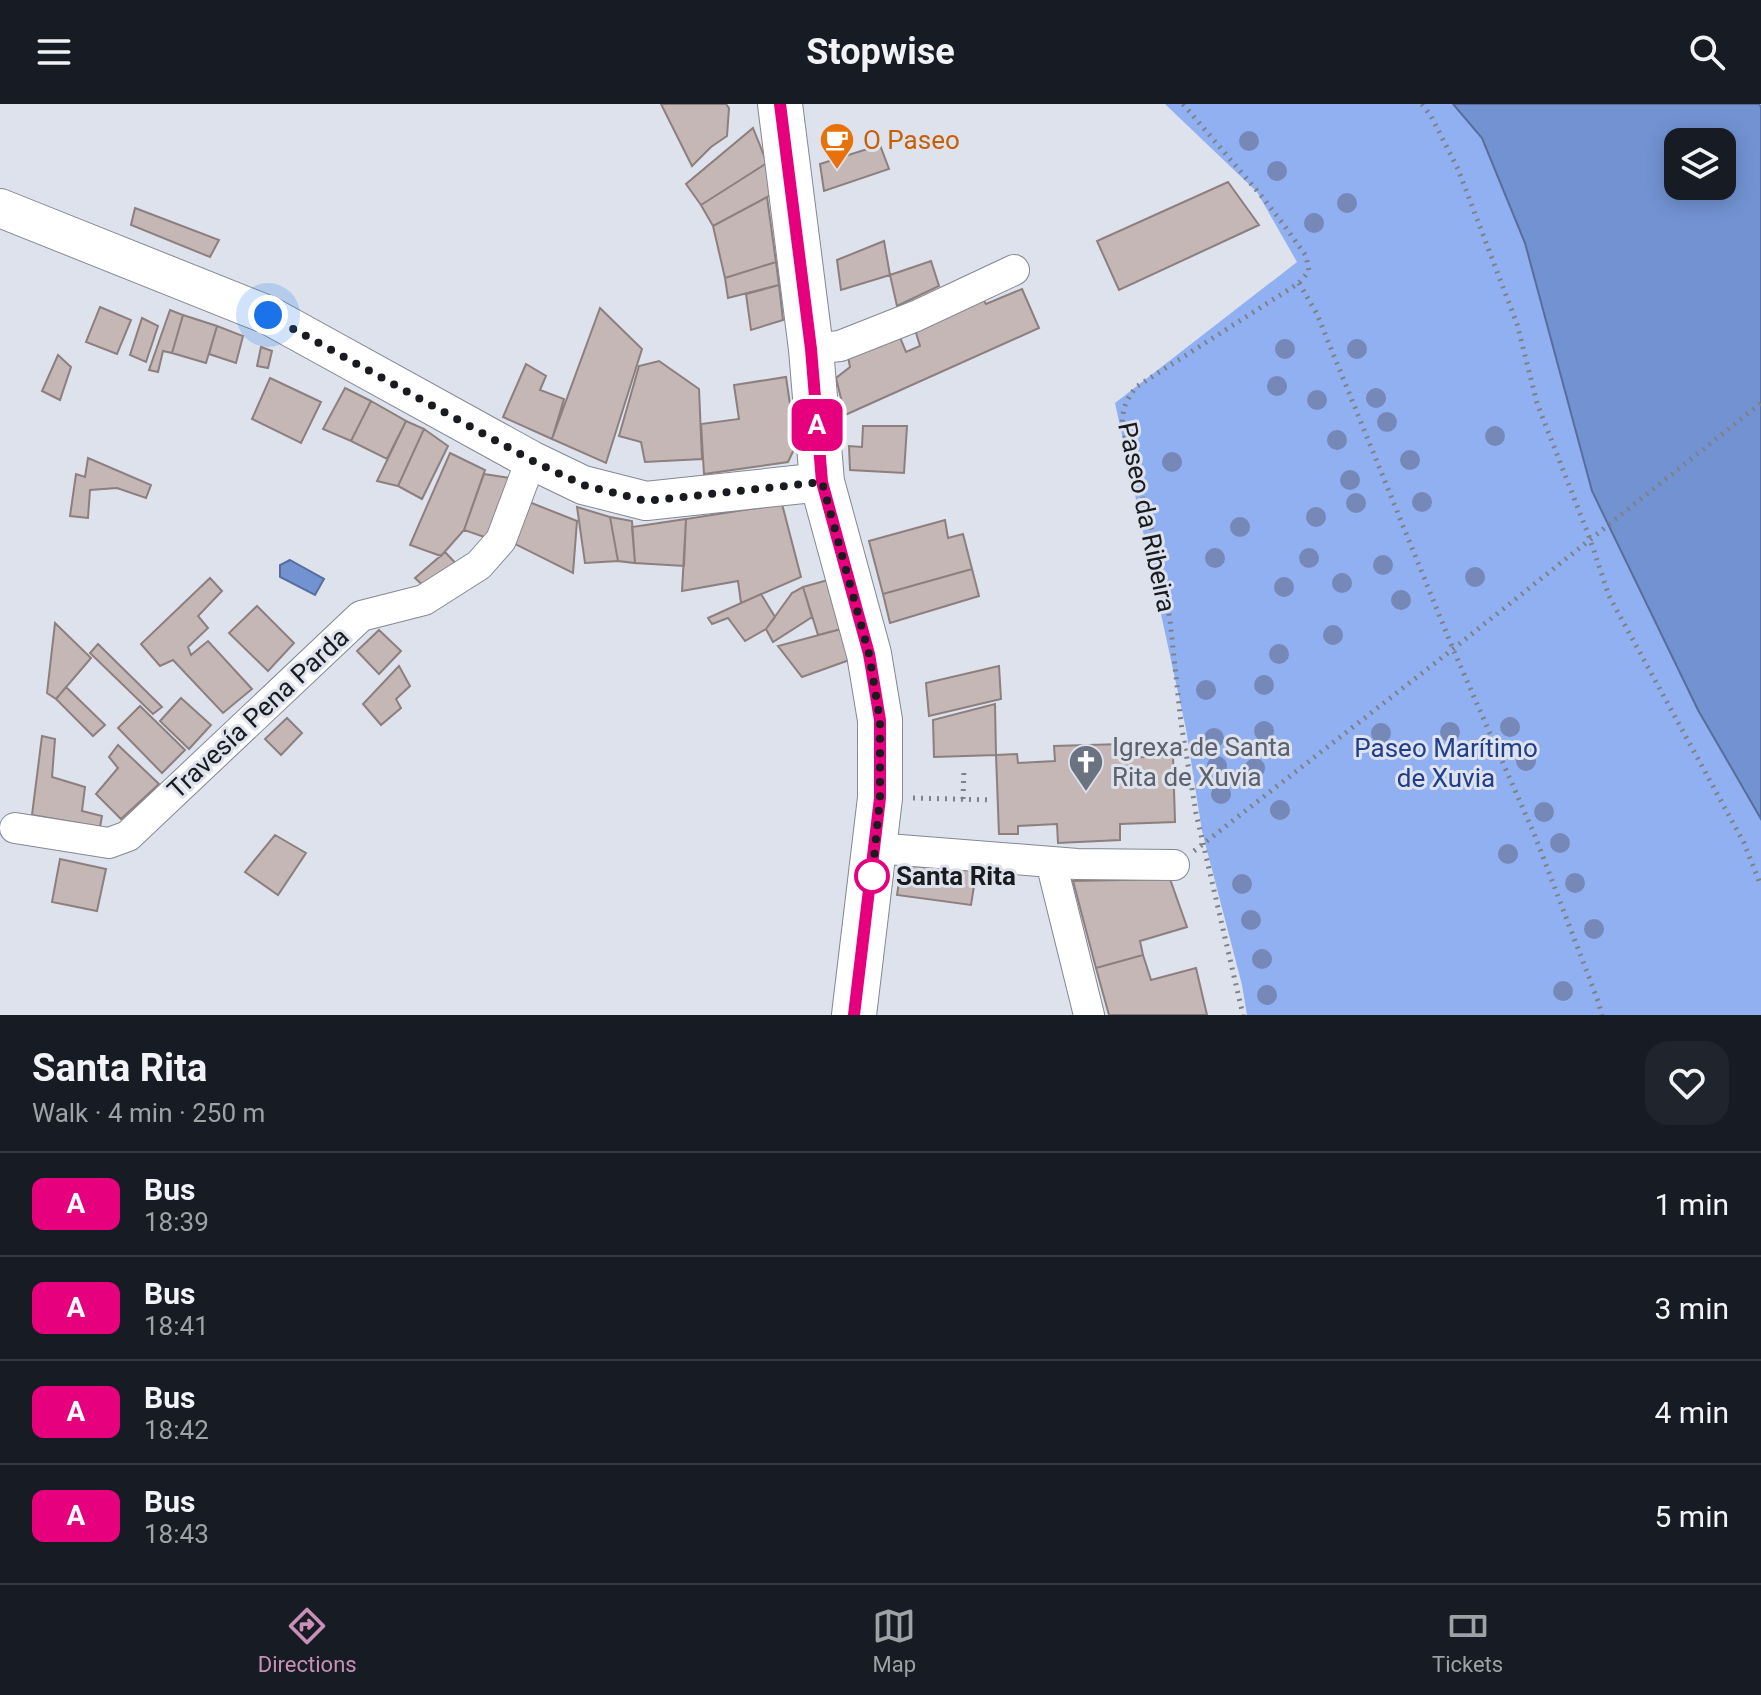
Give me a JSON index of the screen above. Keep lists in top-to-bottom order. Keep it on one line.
{"streets":{"street":["Travesía Pena Parda"],"path":["Paseo da Ribeira"]},"parks":["Paseo Marítimo de Xuvia"],"places":{"cafe":["O Paseo"],"church":["Igrexa de Santa Rita de Xuvia"],"other":["Santa Rita"]},"lines":["bus line A"],"page":{"header":"Stopwise","on_map":"A","heading":["Santa Rita","Walk · 4 min · 250 m"],"list":[{"mark":"A","name":"Bus","note":"18:39","value":"1 min"},{"mark":"A","name":"Bus","note":"18:41","value":"3 min"},{"mark":"A","name":"Bus","note":"18:42","value":"4 min"},{"mark":"A","name":"Bus","note":"18:43","value":"5 min"}],"tabs":["Directions","Map","Tickets"]}}
